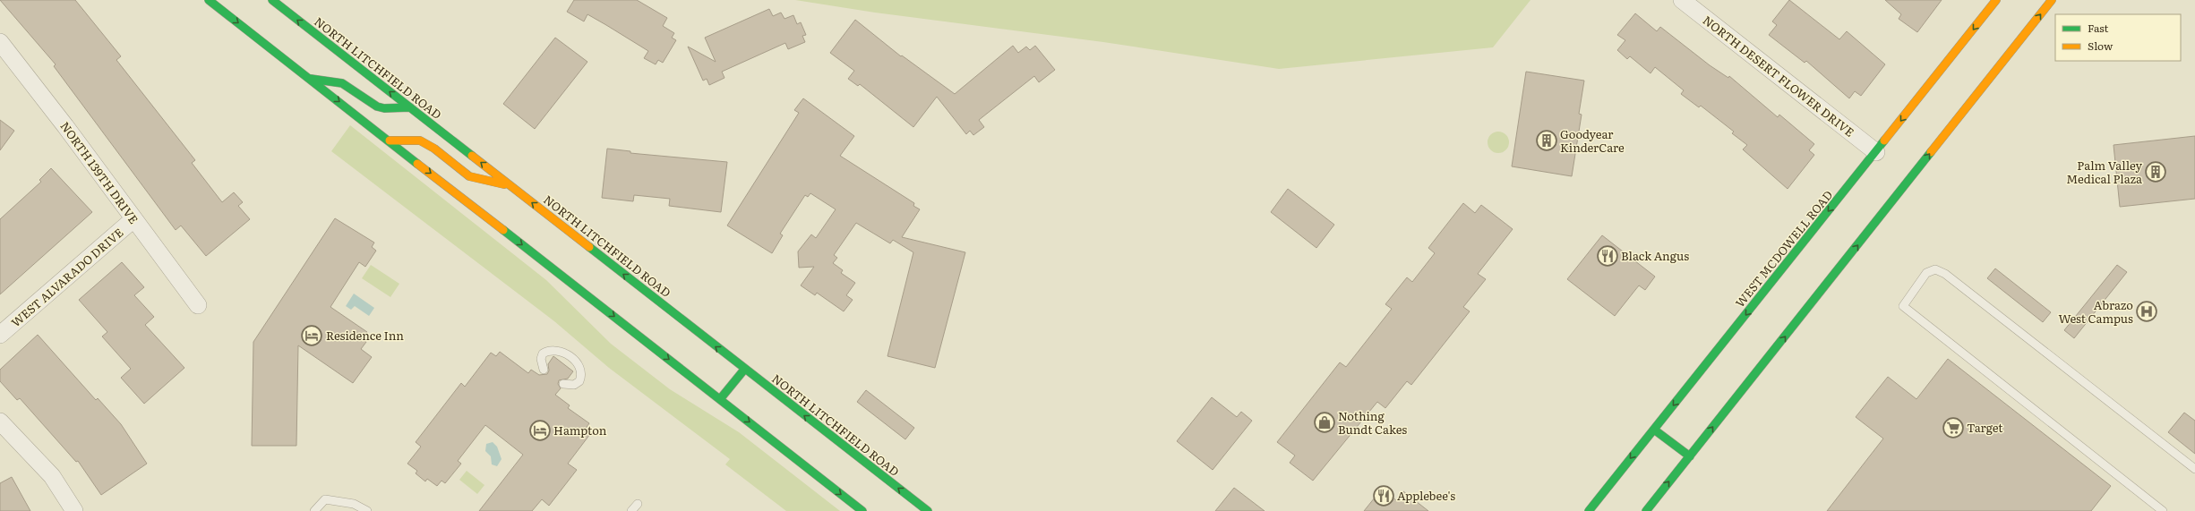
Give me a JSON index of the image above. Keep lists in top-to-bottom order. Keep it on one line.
{"streets":{"main road":["NORTH LITCHFIELD ROAD","WEST MCDOWELL ROAD"],"street":["NORTH DESERT FLOWER DRIVE","NORTH 139TH DRIVE","WEST ALVARADO DRIVE"]},"crossings":[["NORTH DESERT FLOWER DRIVE","WEST MCDOWELL ROAD"],["NORTH 139TH DRIVE","WEST ALVARADO DRIVE"]],"places":{"building":["Goodyear KinderCare","Palm Valley Medical Plaza"],"restaurant":["Black Angus","Applebee's"],"hospital":["Abrazo West Campus"],"hotel":["Residence Inn","Hampton"],"shop":["Nothing Bundt Cakes"],"supermarket":["Target"]},"legend":["Fast","Slow"]}
